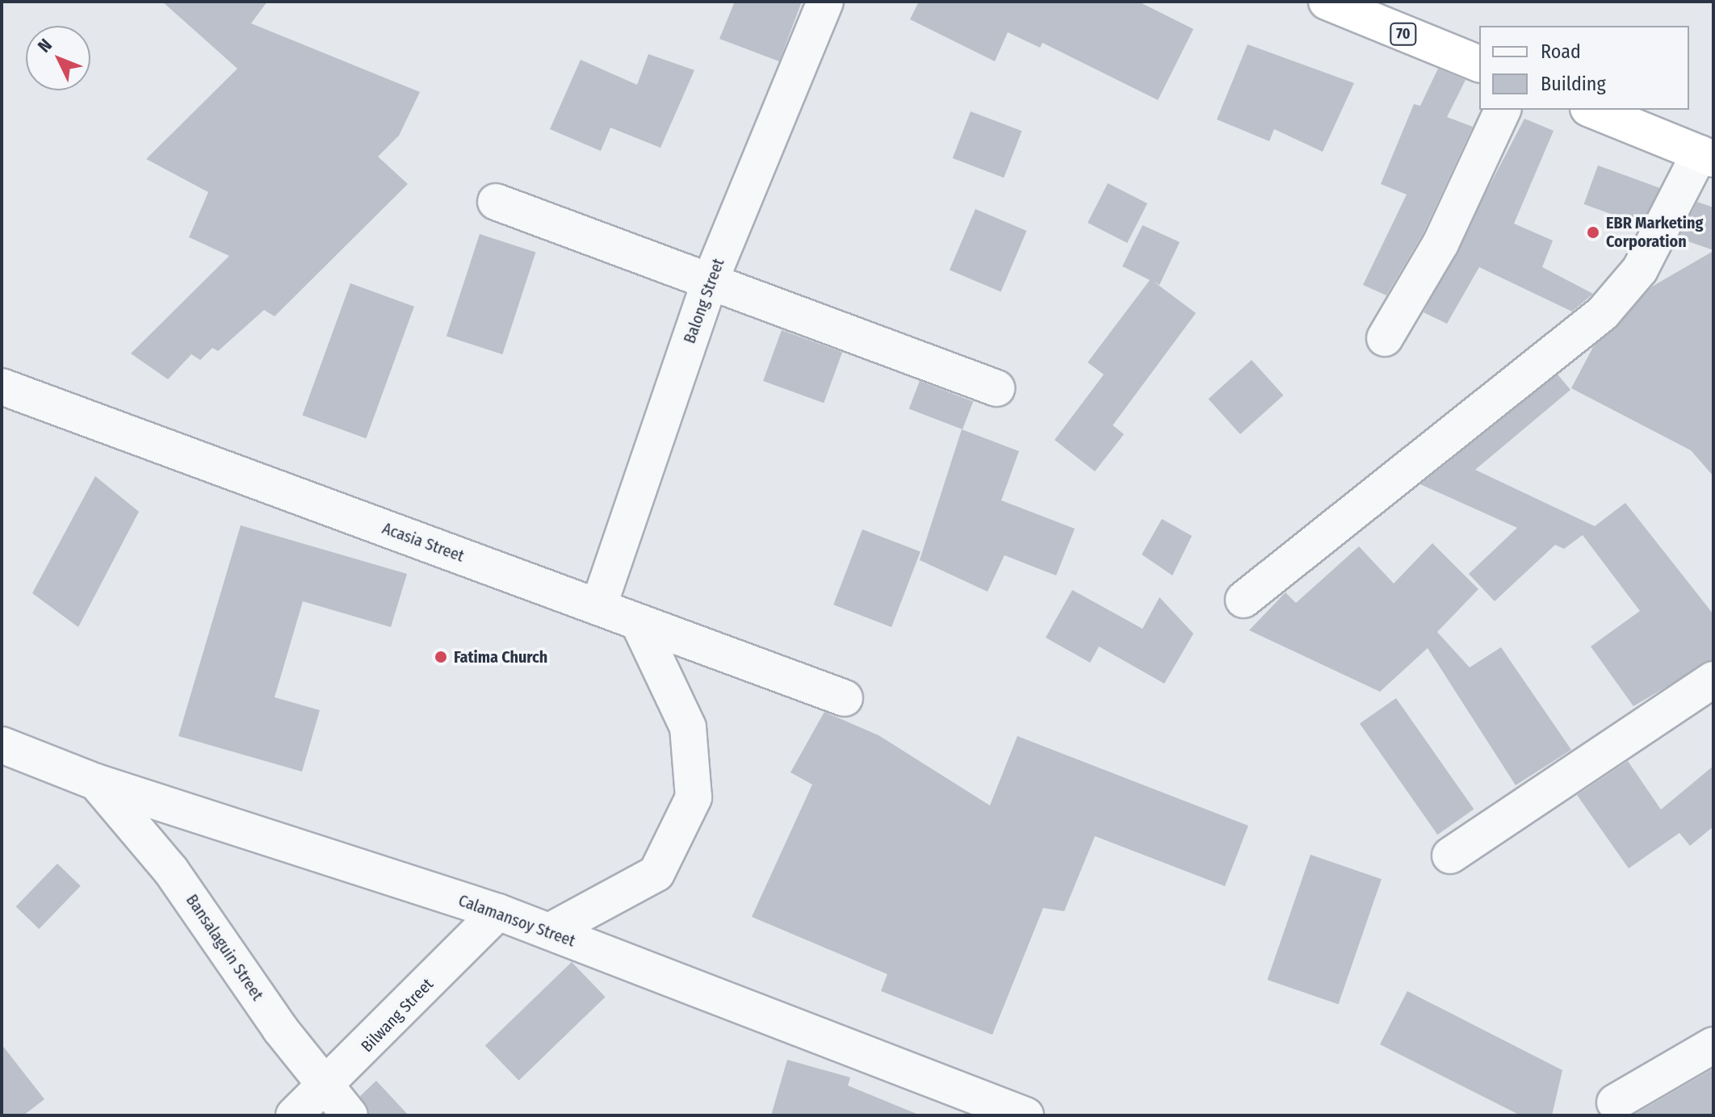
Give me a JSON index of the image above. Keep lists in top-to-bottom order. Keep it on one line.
{"streets":{"highway":["70"],"street":["Balong Street","Acasia Street","Calamansoy Street","Bansalaguin Street","Bilwang Street"]},"crossings":[["Balong Street","Acasia Street"],["Calamansoy Street","Bansalaguin Street"],["Calamansoy Street","Bilwang Street"],["Bansalaguin Street","Bilwang Street"]],"places":["EBR Marketing Corporation","Fatima Church"],"legend":["Road","Building"],"north":"top left"}
